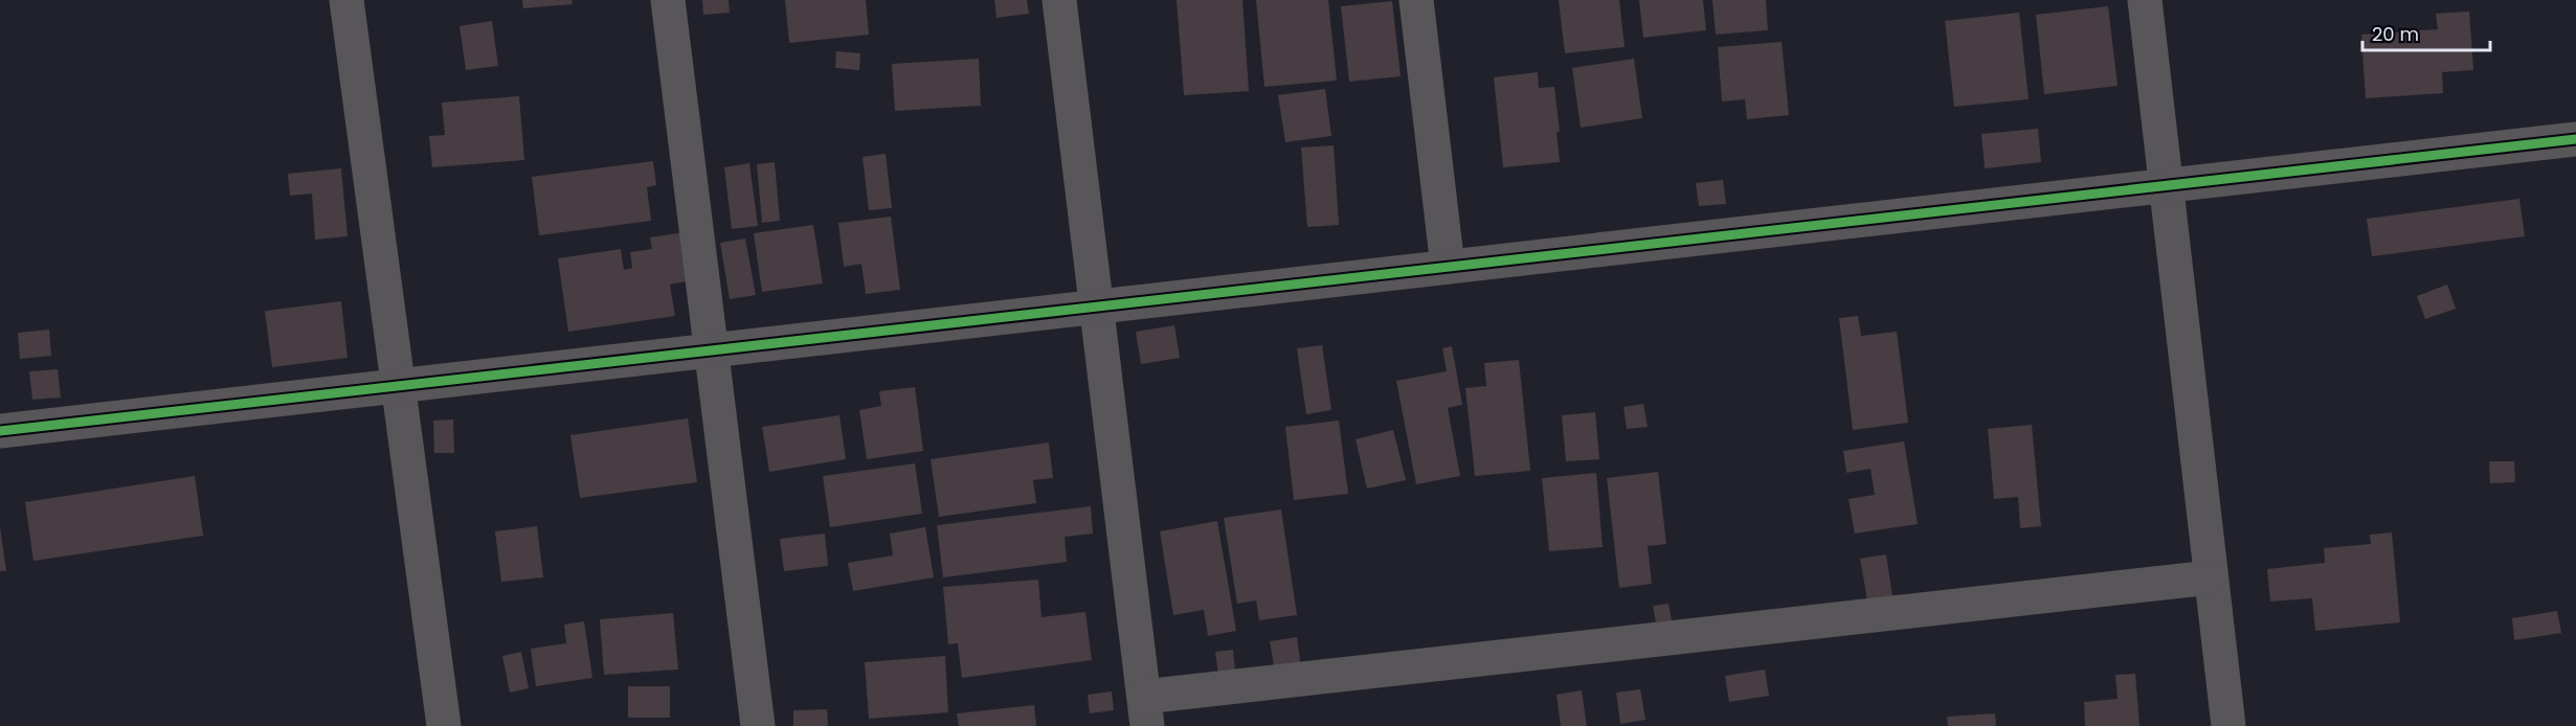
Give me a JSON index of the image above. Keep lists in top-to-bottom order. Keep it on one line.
{"scale_bar":"20 m"}
